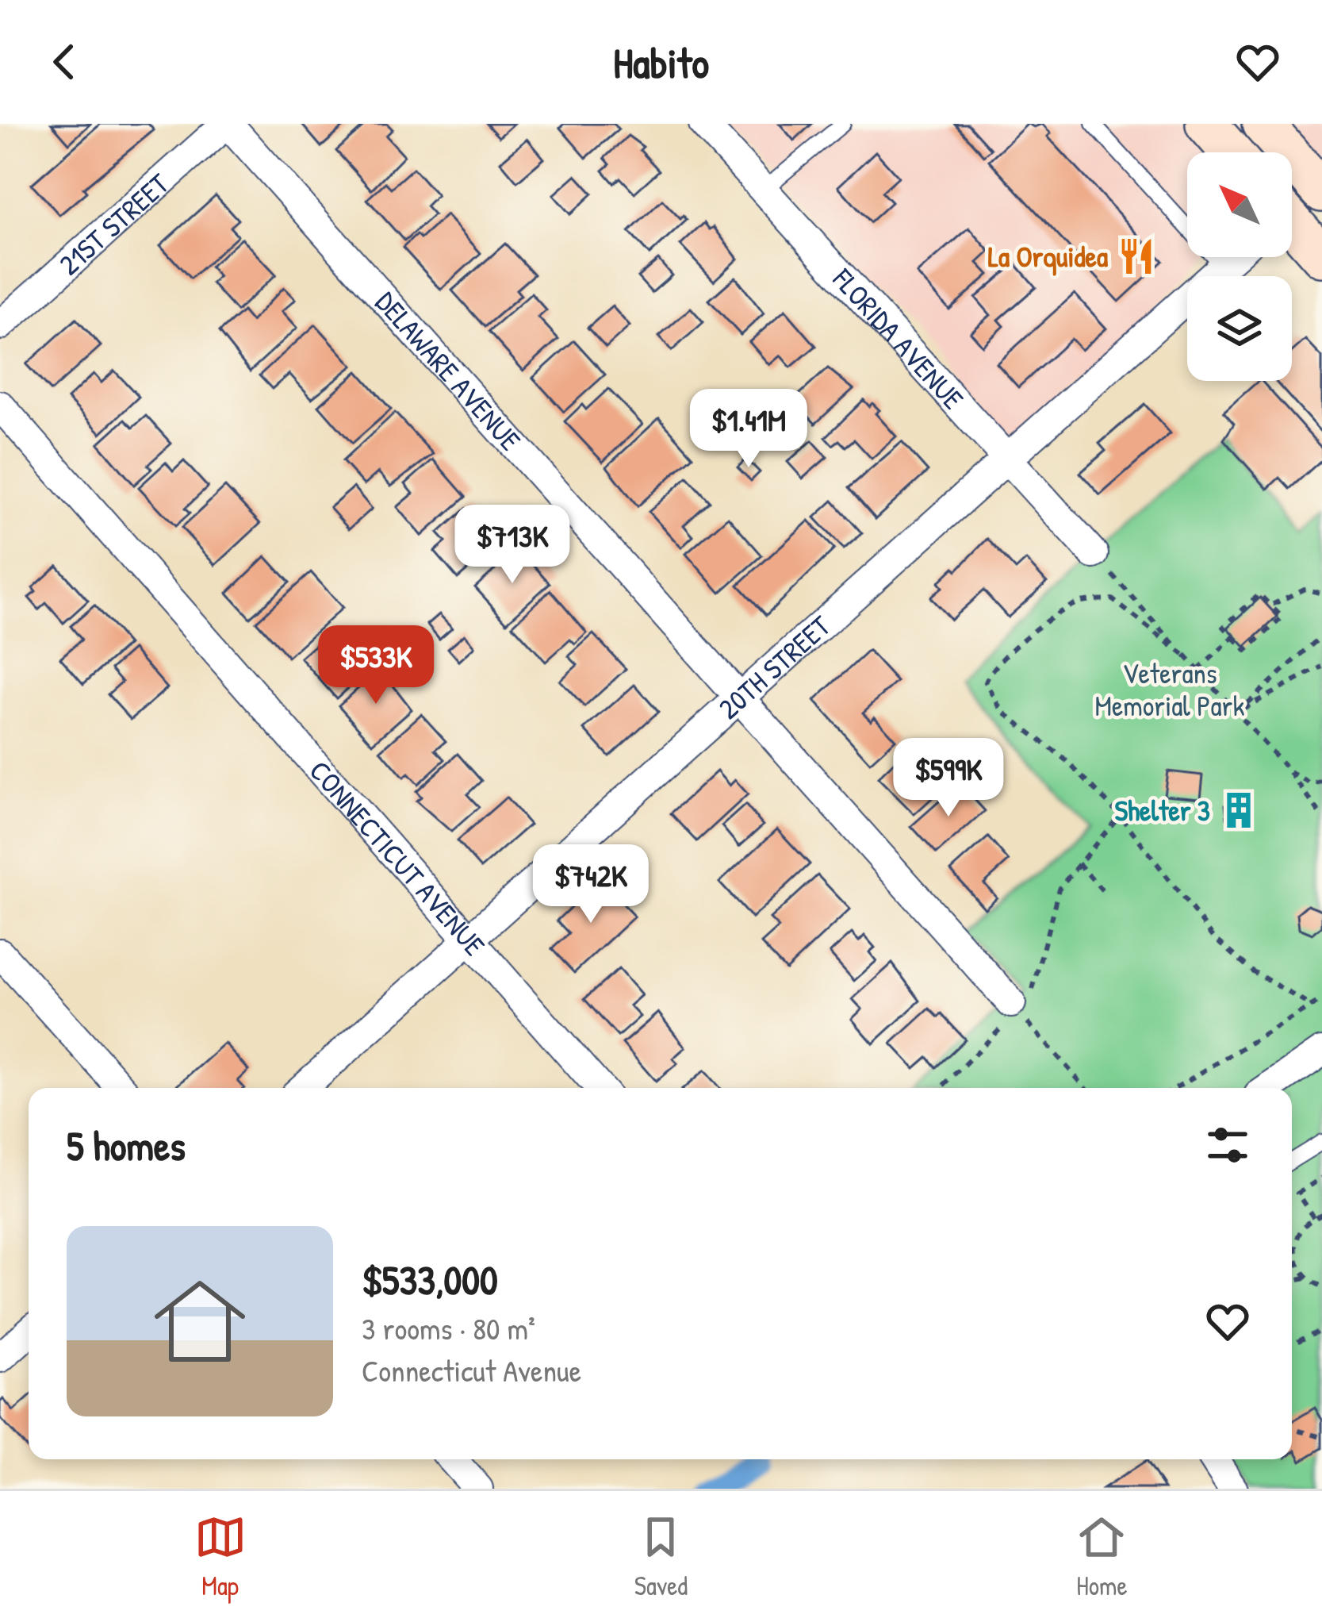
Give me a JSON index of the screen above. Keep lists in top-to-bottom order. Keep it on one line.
{"streets":{"street":["21ST STREET","FLORIDA AVENUE","DELAWARE AVENUE","20TH STREET","CONNECTICUT AVENUE"]},"crossings":[["21ST STREET","DELAWARE AVENUE"],["FLORIDA AVENUE","20TH STREET"],["DELAWARE AVENUE","20TH STREET"],["20TH STREET","CONNECTICUT AVENUE"]],"parks":["Veterans Memorial Park"],"places":{"restaurant":["La Orquidea"],"building":["Shelter 3"]},"north":"top left","page":{"header":"Habito","price":["$1.41M","$713K","$533K","$599K","$742K"],"heading":"5 homes","list":[{"name":"$533,000","note":"3 rooms · 80 m² · Connecticut Avenue"}],"tabs":["Map","Saved","Home"]}}
